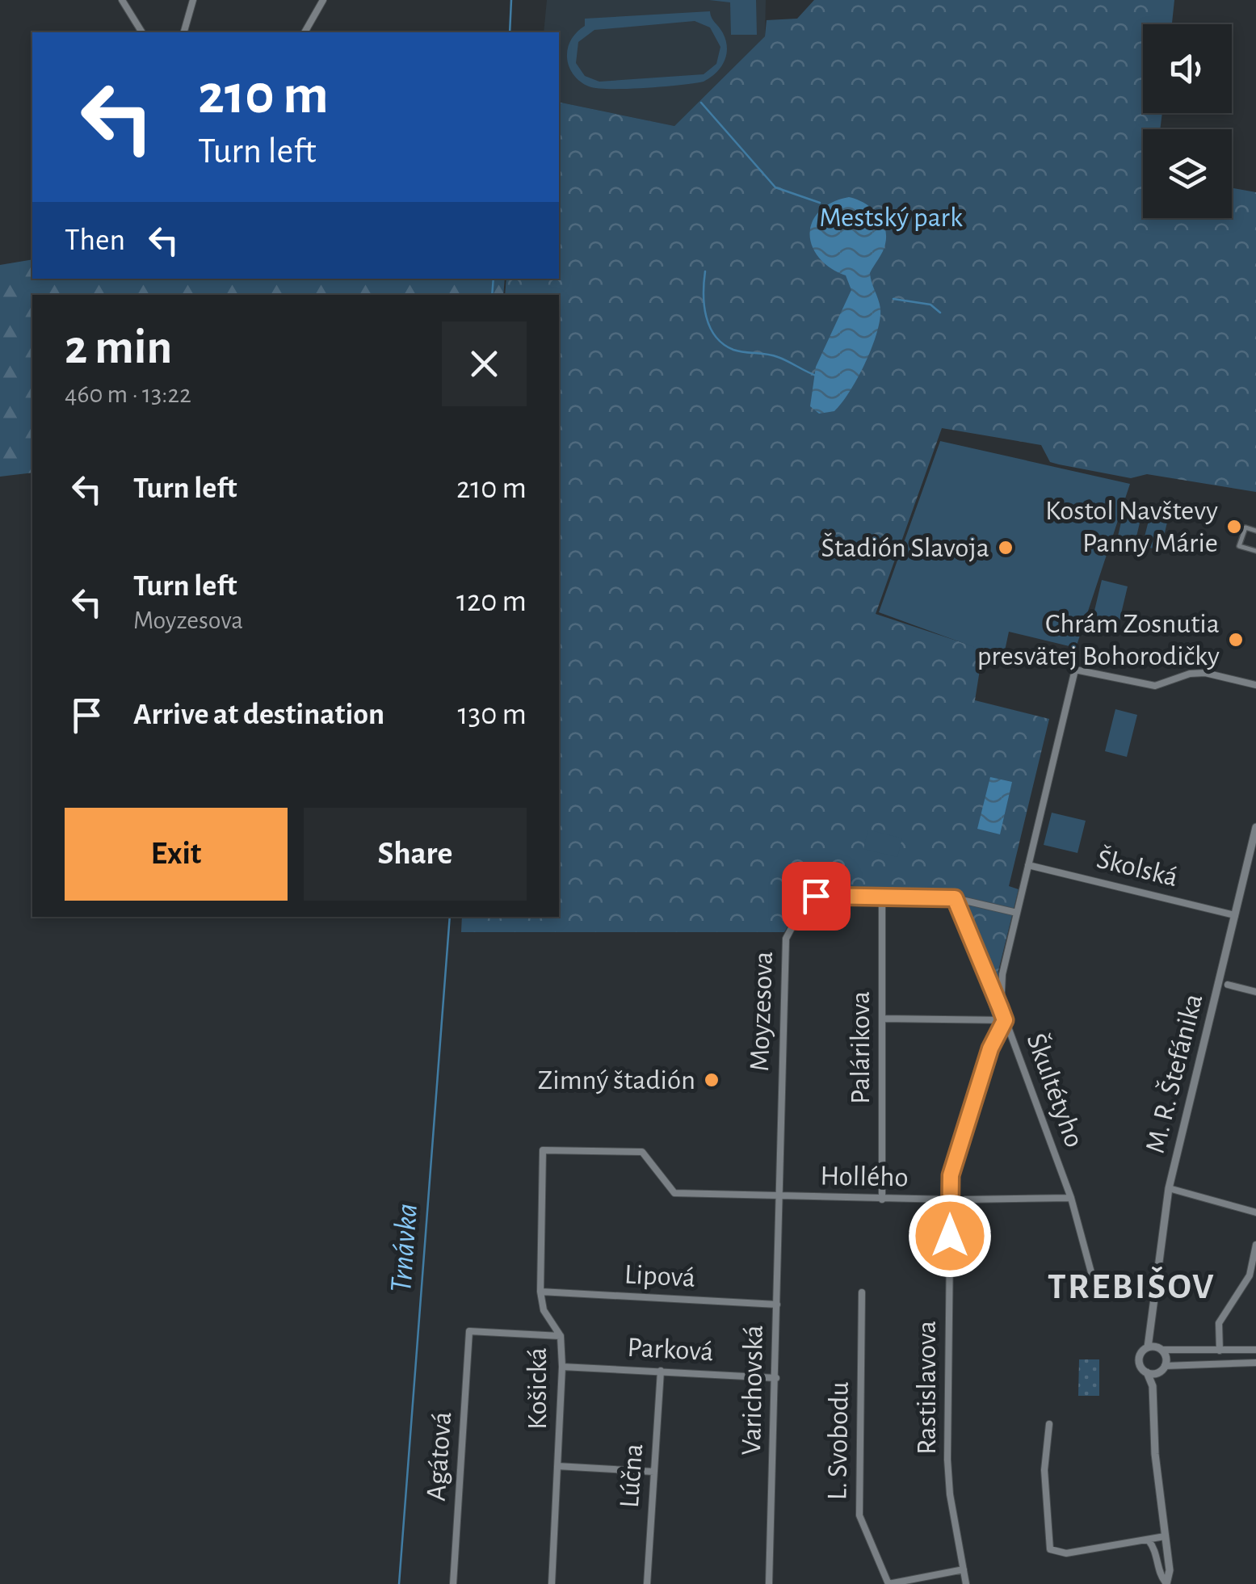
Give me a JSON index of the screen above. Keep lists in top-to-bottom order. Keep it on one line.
{"streets":{"street":["Školská","Moyzesova","Palárikova","M. R. Štefánika","Škultétyho","Hollého","Lipová","Parková","Rastislavova","Košická","Varichovská","L. Svobodu","Agátová","Lúčna"]},"crossings":[["Školská","M. R. Štefánika"],["Školská","Škultétyho"],["Moyzesova","Palárikova"],["Moyzesova","Škultétyho"],["Moyzesova","Hollého"],["Moyzesova","Varichovská"],["Palárikova","Hollého"],["M. R. Štefánika","Škultétyho"],["Škultétyho","Rastislavova"],["Hollého","Rastislavova"],["Hollého","Košická"],["Hollého","Varichovská"],["Lipová","Košická"],["Lipová","Varichovská"],["Parková","Košická"],["Parková","Varichovská"],["Parková","Lúčna"],["Košická","Agátová"]],"districts":["TREBIŠOV"],"water":["Trnávka"],"parks":["Mestský park"],"places":["Kostol Navštevy Panny Márie","Štadión Slavoja","Chrám Zosnutia presvätej Bohorodičky","Zimný štadión"],"page":{"turn":["210 m","Turn left"],"then":"Then","heading":["2 min","460 m · 13:22"],"list":[{"name":"Turn left","value":"210 m"},{"name":"Turn left","note":"Moyzesova","value":"120 m"},{"name":"Arrive at destination","value":"130 m"}],"buttons":["Exit","Share"]}}
